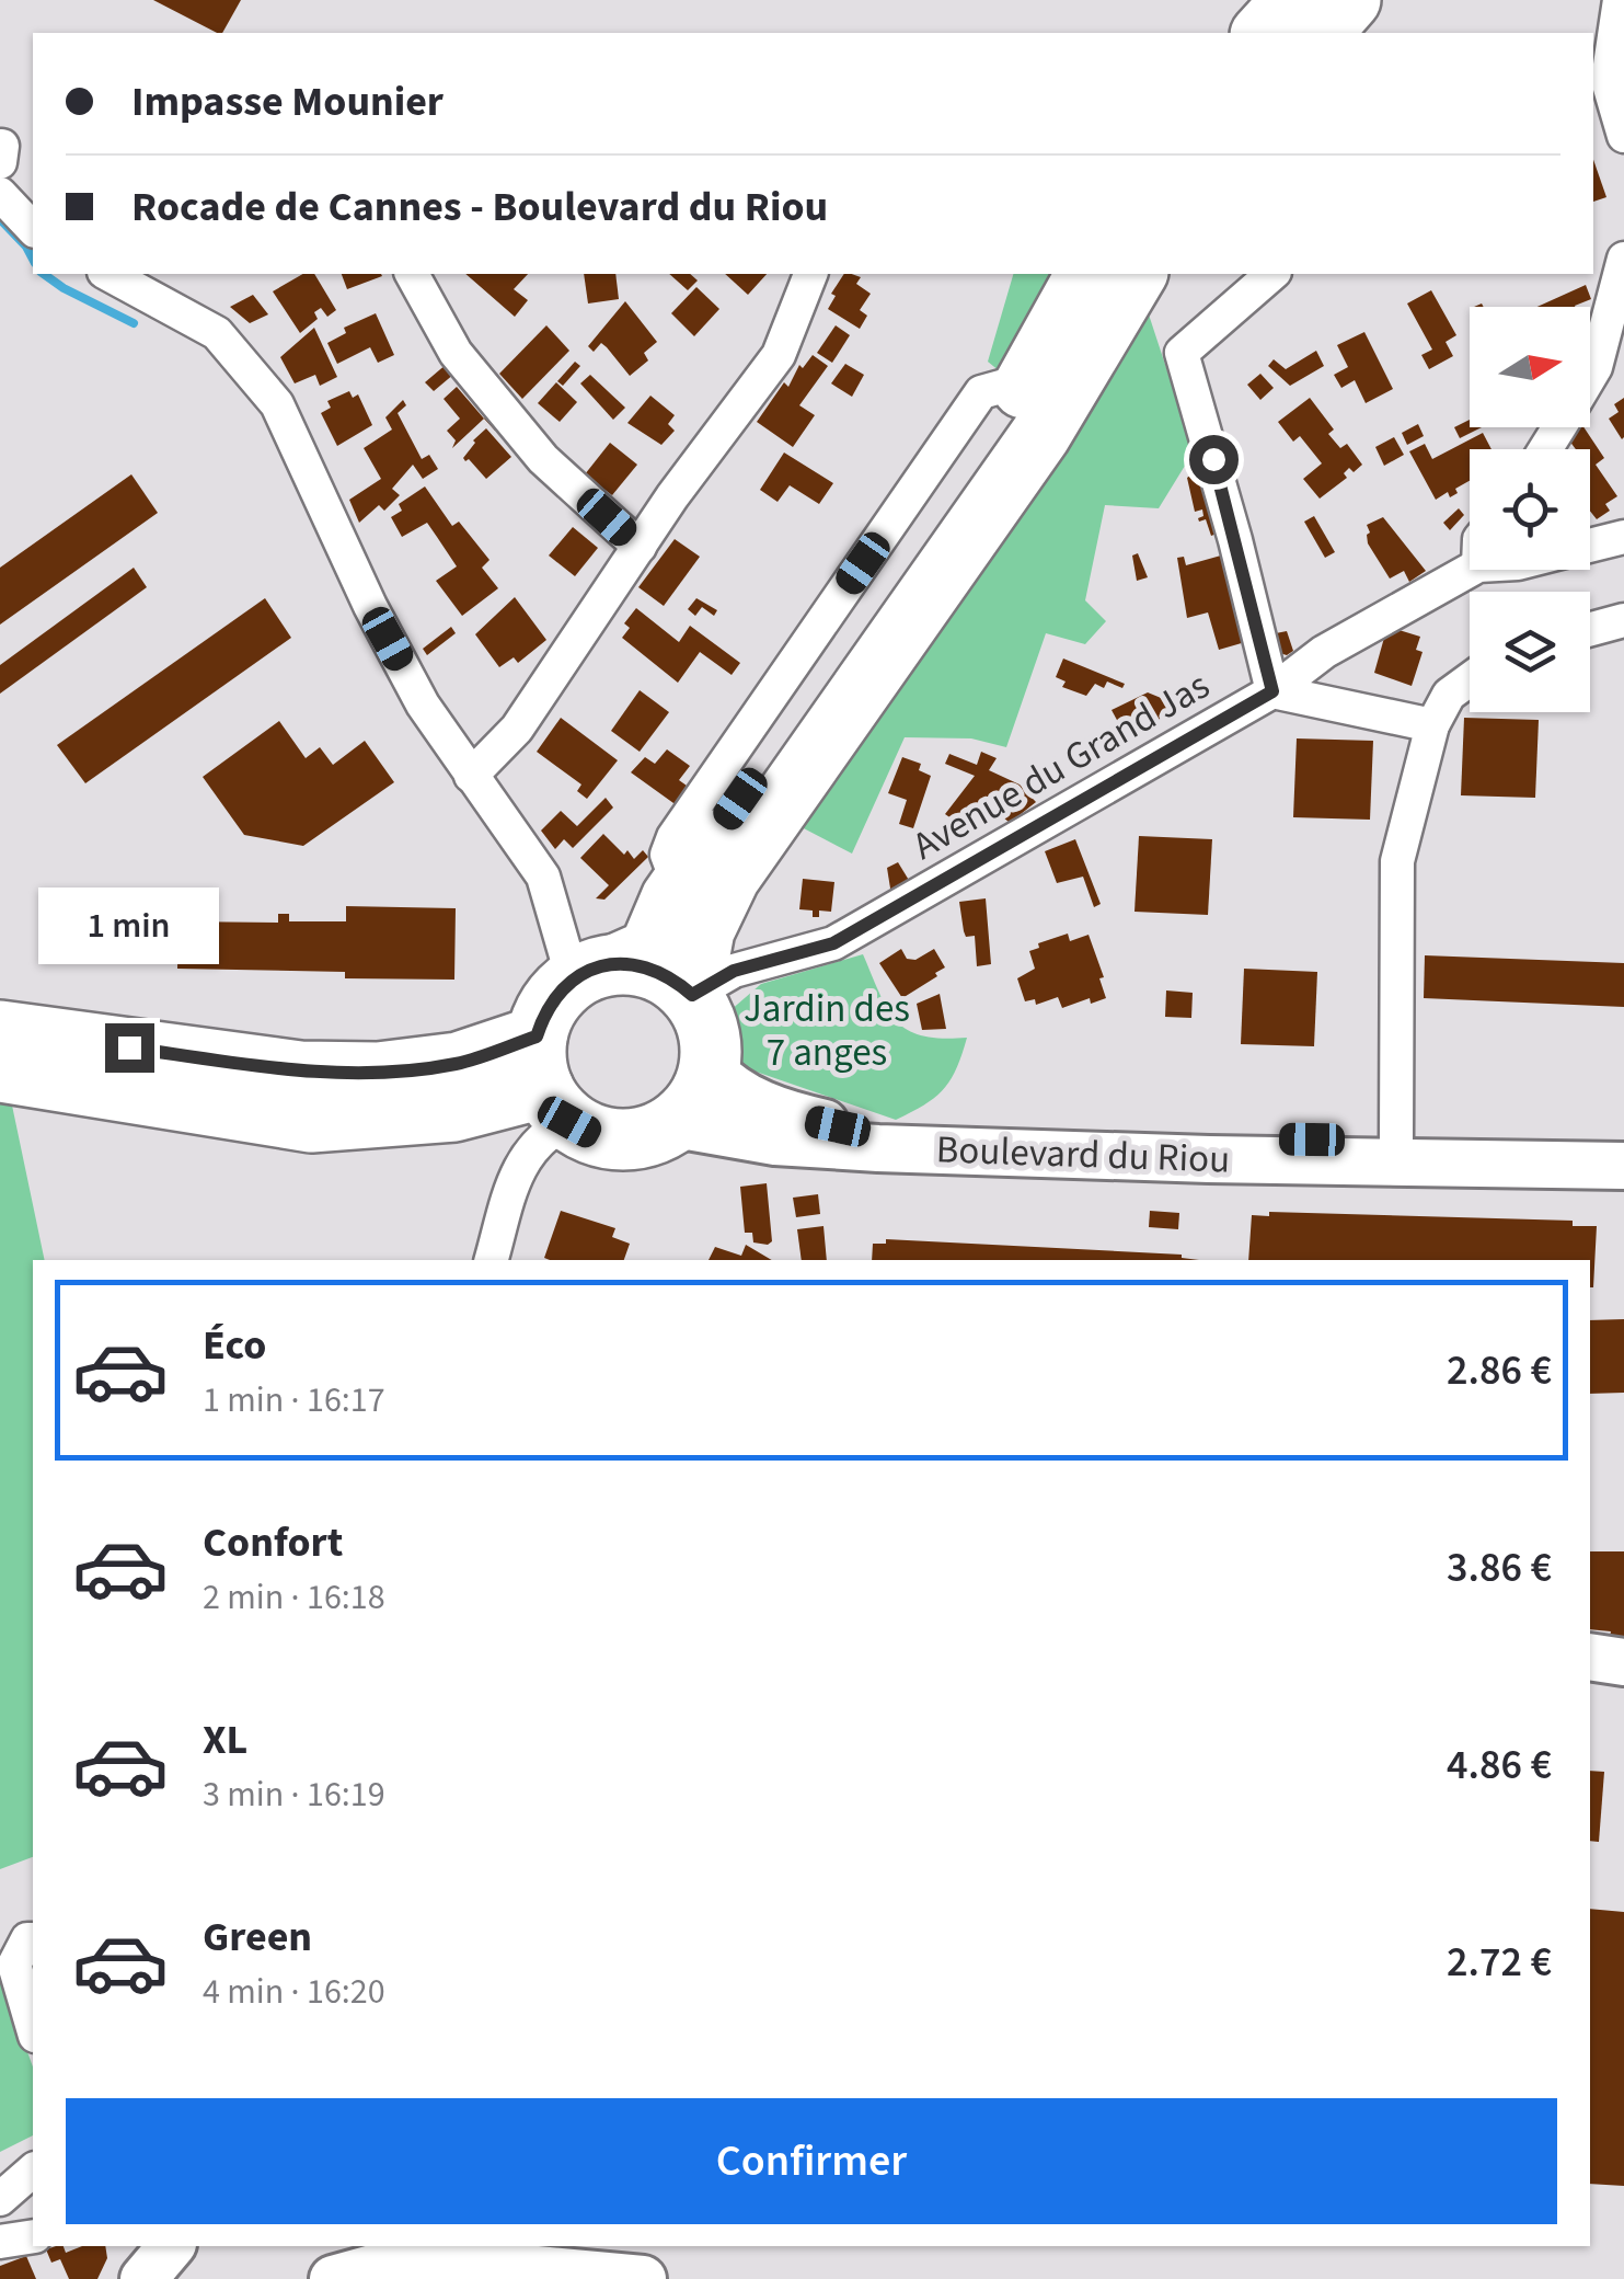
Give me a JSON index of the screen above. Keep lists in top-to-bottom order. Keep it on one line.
{"streets":{"main road":["Boulevard du Riou"],"street":["Avenue du Grand Jas"]},"crossings":[["Avenue du Grand Jas","Boulevard du Riou"]],"parks":["Jardin des 7 anges"],"north":"right","page":{"banner":["Impasse Mounier","Rocade de Cannes - Boulevard du Riou"],"bubble":"1 min","list":[{"name":"Éco","note":"1 min · 16:17","value":"2.86 €"},{"name":"Confort","note":"2 min · 16:18","value":"3.86 €"},{"name":"XL","note":"3 min · 16:19","value":"4.86 €"},{"name":"Green","note":"4 min · 16:20","value":"2.72 €"}],"buttons":"Confirmer"}}
